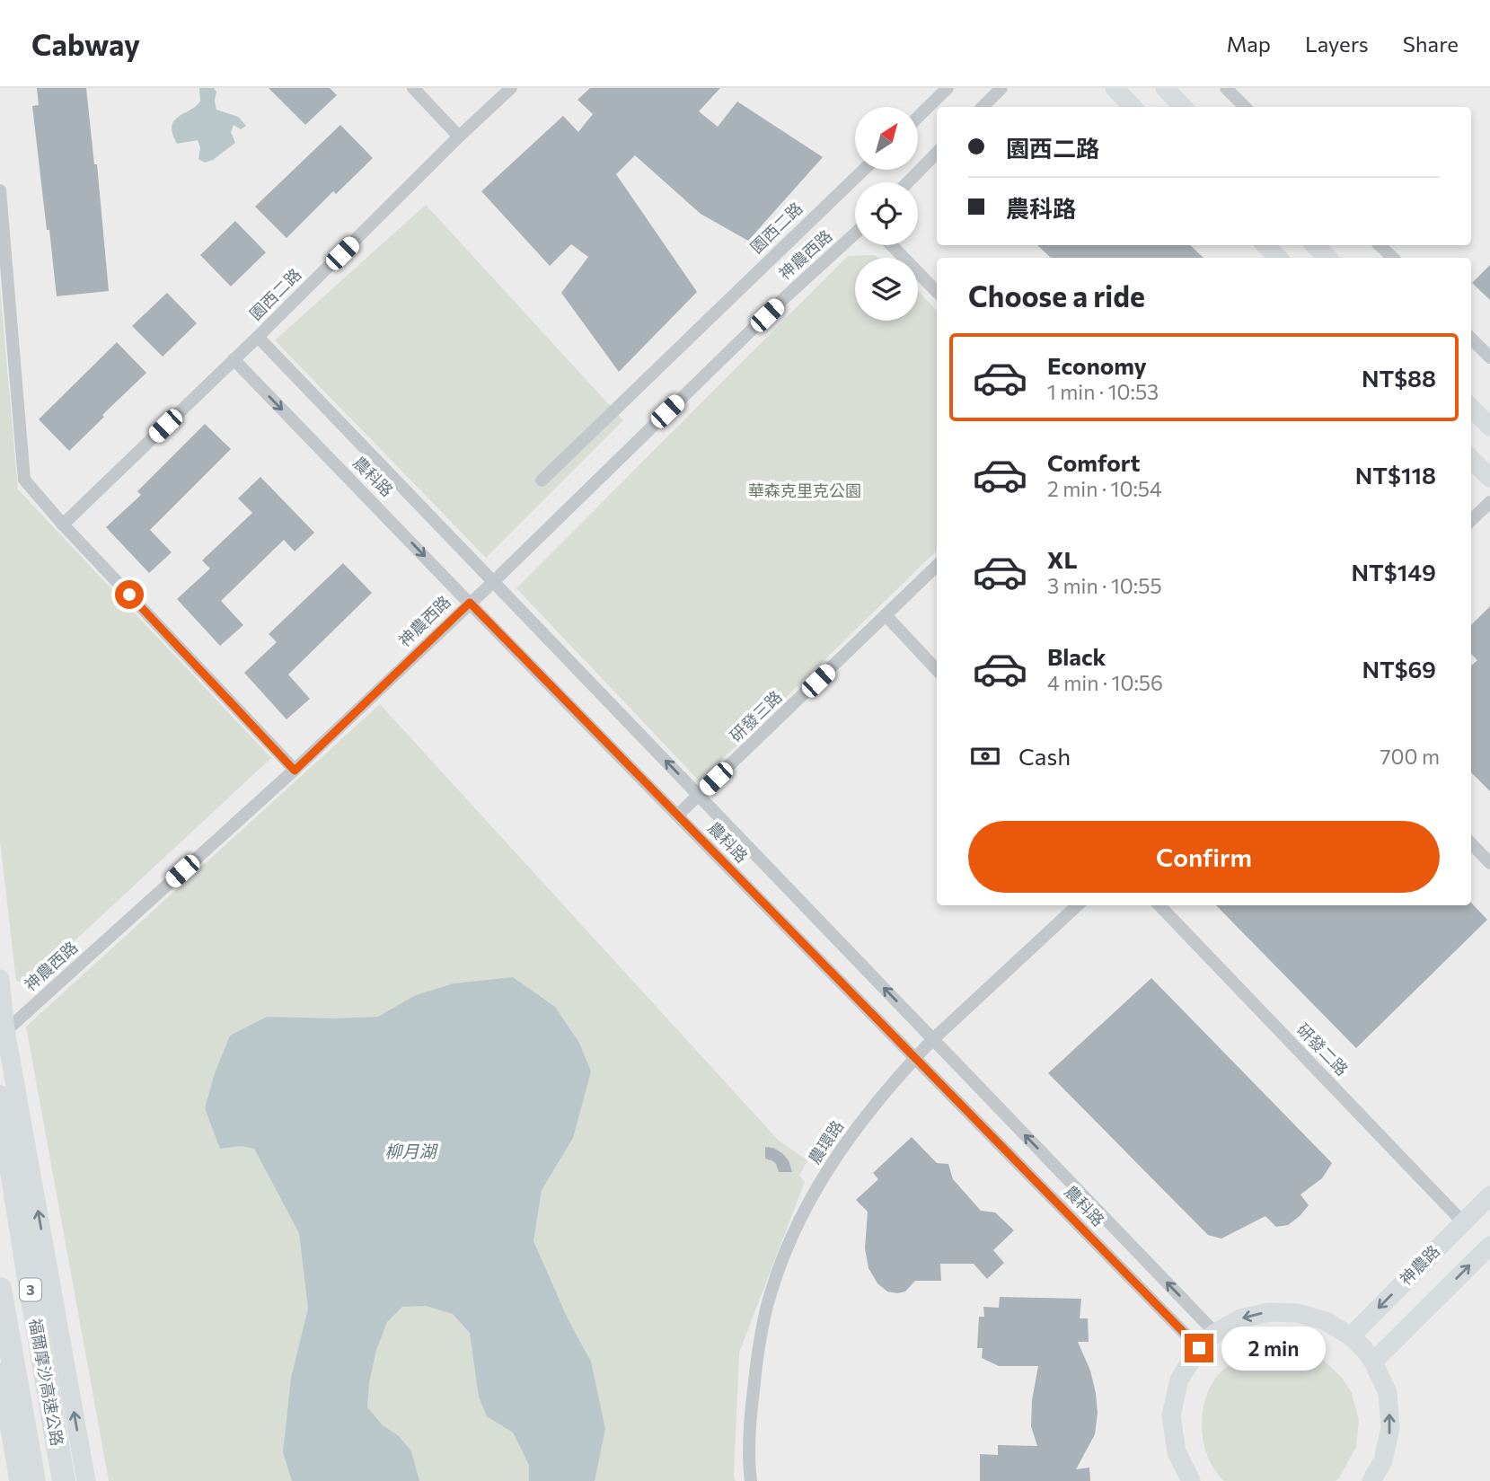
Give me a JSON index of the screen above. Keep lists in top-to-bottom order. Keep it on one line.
{"streets":{"highway":["3","福爾摩沙高速公路"],"street":["園西二路","神農西路","農科路","研發三路","研發二路","農環路","神農路"]},"crossings":[["園西二路","農科路"],["神農西路","農科路"],["農科路","研發三路"],["農科路","農環路"],["研發二路","神農路"]],"water":["柳月湖"],"parks":["華森克里克公園"],"north":"top right","page":{"header":"Cabway","nav":["Map","Layers","Share"],"banner":["園西二路","農科路"],"heading":"Choose a ride","list":[{"name":"Economy","note":"1 min · 10:53","value":"NT$88"},{"name":"Comfort","note":"2 min · 10:54","value":"NT$118"},{"name":"XL","note":"3 min · 10:55","value":"NT$149"},{"name":"Black","note":"4 min · 10:56","value":"NT$69"}],"pay":["Cash","700 m"],"buttons":"Confirm","bubble":"2 min"}}
